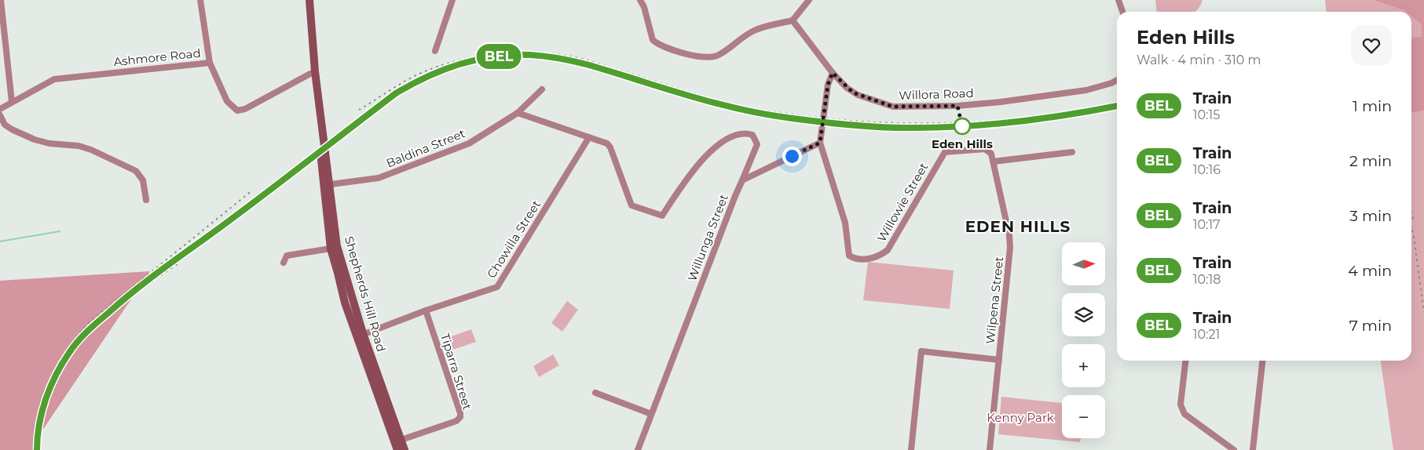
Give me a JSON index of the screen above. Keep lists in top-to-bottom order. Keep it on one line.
{"streets":{"main road":["Shepherds Hill Road"],"street":["Ashmore Road","Willora Road","Baldina Street","Willowie Street","Willunga Street","Chowilla Street","Wilpena Street","Tiparra Street"]},"crossings":[["Ashmore Road","Shepherds Hill Road"],["Baldina Street","Shepherds Hill Road"],["Willowie Street","Wilpena Street"],["Willunga Street","Chowilla Street"],["Chowilla Street","Shepherds Hill Road"],["Chowilla Street","Tiparra Street"],["Shepherds Hill Road","Tiparra Street"]],"districts":["EDEN HILLS"],"parks":["Kenny Park"],"places":["Eden Hills"],"north":"right","page":{"on_map":"BEL","heading":["Eden Hills","Walk · 4 min · 310 m"],"list":[{"mark":"BEL","name":"Train","note":"10:15","value":"1 min"},{"mark":"BEL","name":"Train","note":"10:16","value":"2 min"},{"mark":"BEL","name":"Train","note":"10:17","value":"3 min"},{"mark":"BEL","name":"Train","note":"10:18","value":"4 min"},{"mark":"BEL","name":"Train","note":"10:21","value":"7 min"}],"map_buttons":["+","−"]}}
